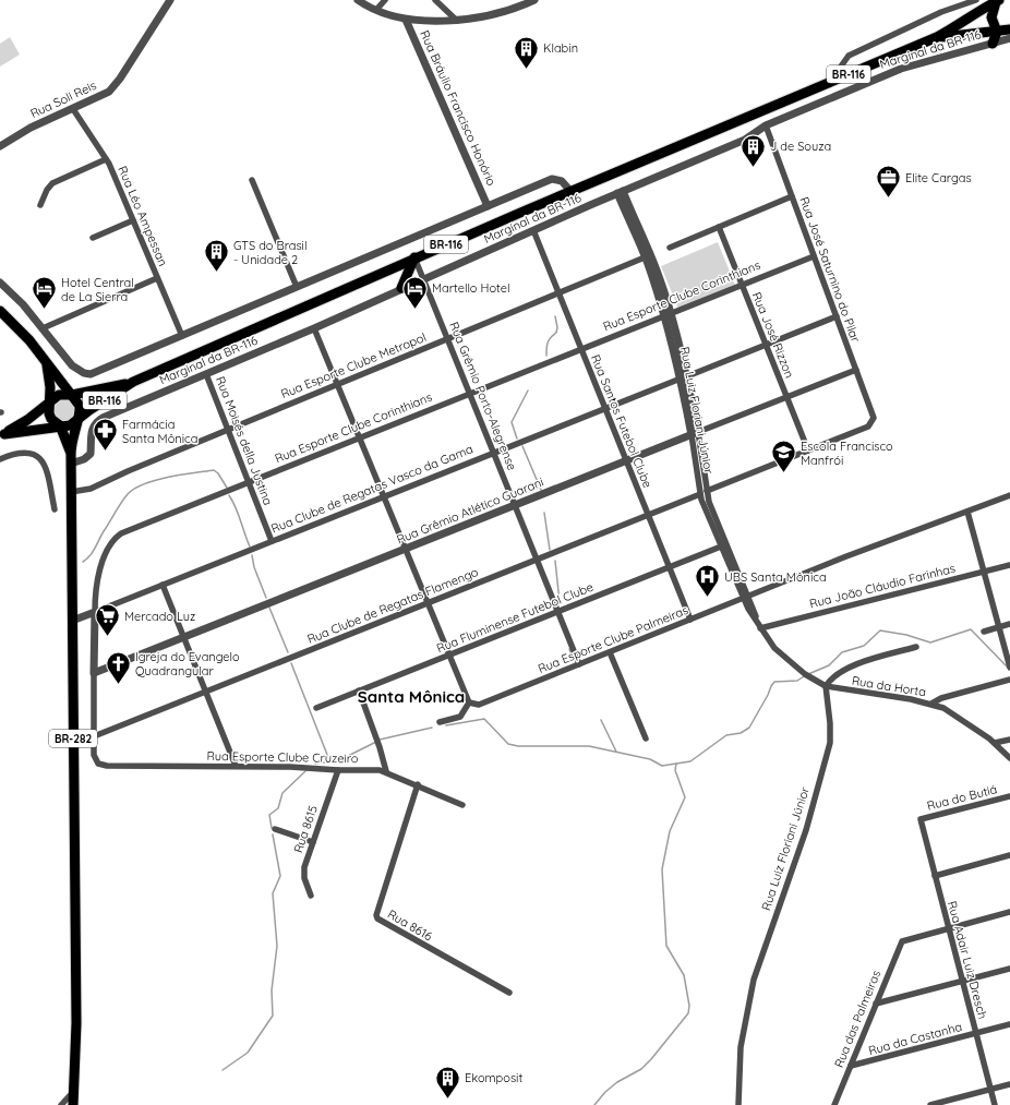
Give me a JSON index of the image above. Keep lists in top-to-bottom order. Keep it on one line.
{"streets":{"highway":["BR-116","BR-282"],"street":["Marginal da BR-116","Rua Soli Reis","Rua Bráulio Francisco Honório","Rua Léo Ampessan","Rua José Saturnino do Pilar","Rua Esporte Clube Corinthians","Rua José Rizzon","Rua Esporte Clube Metropol","Rua Grêmio Porto-Alegrense","Rua Luiz Floriani Júnior","Rua Santos Futebol Clube","Rua Moisés della Justina","Rua Clube de Regatas Vasco da Gama","Rua Grêmio Atlético Guarani","Rua João Cláudio Farinhas","Rua Clube de Regatas Flamengo","Rua Fluminense Futebol Clube","Rua Esporte Clube Palmeiras","Rua da Horta","Rua Esporte Clube Cruzeiro","Rua do Butiá","Rua 8615","Rua 8616","Rua Adair Luiz Dresch","Rua das Palmeiras","Rua da Castanha"]},"crossings":[["Marginal da BR-116","BR-116"],["Marginal da BR-116","Rua Bráulio Francisco Honório"],["Marginal da BR-116","Rua Léo Ampessan"],["Marginal da BR-116","Rua José Saturnino do Pilar"],["Marginal da BR-116","Rua Grêmio Porto-Alegrense"],["Marginal da BR-116","Rua Luiz Floriani Júnior"],["Marginal da BR-116","Rua Santos Futebol Clube"],["Marginal da BR-116","Rua Moisés della Justina"],["Marginal da BR-116","BR-282"],["BR-116","Rua Grêmio Porto-Alegrense"],["BR-116","BR-282"],["Rua Soli Reis","Rua Léo Ampessan"],["Rua José Saturnino do Pilar","Rua Esporte Clube Corinthians"],["Rua José Saturnino do Pilar","Rua José Rizzon"],["Rua José Saturnino do Pilar","Rua Clube de Regatas Vasco da Gama"],["Rua José Saturnino do Pilar","Rua Grêmio Atlético Guarani"],["Rua Esporte Clube Corinthians","Rua José Rizzon"],["Rua Esporte Clube Corinthians","Rua Grêmio Porto-Alegrense"],["Rua Esporte Clube Corinthians","Rua Luiz Floriani Júnior"],["Rua Esporte Clube Corinthians","Rua Santos Futebol Clube"],["Rua Esporte Clube Corinthians","Rua Moisés della Justina"],["Rua Esporte Clube Corinthians","Rua Clube de Regatas Vasco da Gama"],["Rua Esporte Clube Corinthians","Rua Grêmio Atlético Guarani"],["Rua Esporte Clube Corinthians","Rua Clube de Regatas Flamengo"],["Rua Esporte Clube Corinthians","Rua Esporte Clube Cruzeiro"],["Rua José Rizzon","Rua Clube de Regatas Vasco da Gama"],["Rua José Rizzon","Rua Grêmio Atlético Guarani"],["Rua Esporte Clube Metropol","Rua Grêmio Porto-Alegrense"],["Rua Esporte Clube Metropol","Rua Luiz Floriani Júnior"],["Rua Esporte Clube Metropol","Rua Santos Futebol Clube"],["Rua Esporte Clube Metropol","Rua Moisés della Justina"],["Rua Esporte Clube Metropol","BR-282"],["Rua Grêmio Porto-Alegrense","Rua Clube de Regatas Vasco da Gama"],["Rua Grêmio Porto-Alegrense","Rua Grêmio Atlético Guarani"],["Rua Grêmio Porto-Alegrense","Rua Clube de Regatas Flamengo"],["Rua Grêmio Porto-Alegrense","Rua Fluminense Futebol Clube"],["Rua Grêmio Porto-Alegrense","Rua Esporte Clube Palmeiras"],["Rua Luiz Floriani Júnior","Rua Clube de Regatas Vasco da Gama"],["Rua Luiz Floriani Júnior","Rua Grêmio Atlético Guarani"],["Rua Luiz Floriani Júnior","Rua João Cláudio Farinhas"],["Rua Luiz Floriani Júnior","Rua Clube de Regatas Flamengo"],["Rua Luiz Floriani Júnior","Rua Fluminense Futebol Clube"],["Rua Luiz Floriani Júnior","Rua Esporte Clube Palmeiras"],["Rua Luiz Floriani Júnior","Rua da Horta"],["Rua Santos Futebol Clube","Rua Clube de Regatas Vasco da Gama"],["Rua Santos Futebol Clube","Rua Grêmio Atlético Guarani"],["Rua Santos Futebol Clube","Rua Clube de Regatas Flamengo"],["Rua Santos Futebol Clube","Rua Fluminense Futebol Clube"],["Rua Santos Futebol Clube","Rua Esporte Clube Palmeiras"],["Rua Moisés della Justina","Rua Clube de Regatas Vasco da Gama"],["Rua Clube de Regatas Vasco da Gama","BR-282"],["Rua Esporte Clube Cruzeiro","Rua 8615"],["Rua Esporte Clube Cruzeiro","Rua 8616"],["Rua do Butiá","Rua Adair Luiz Dresch"],["Rua Adair Luiz Dresch","Rua das Palmeiras"],["Rua Adair Luiz Dresch","Rua da Castanha"],["Rua das Palmeiras","Rua da Castanha"]],"districts":["Santa Mônica"],"places":{"building":["Klabin","J de Souza","GTS do Brasil - Unidade 2","Ekomposit"],"office":["Elite Cargas"],"hotel":["Martello Hotel","Hotel Central de La Sierra"],"pharmacy":["Farmácia Santa Mônica"],"school or university":["Escola Francisco Manfrói"],"hospital":["UBS Santa Mônica"],"supermarket":["Mercado Luz"],"church":["Igreja do Evangelo Quadrangular"]}}
